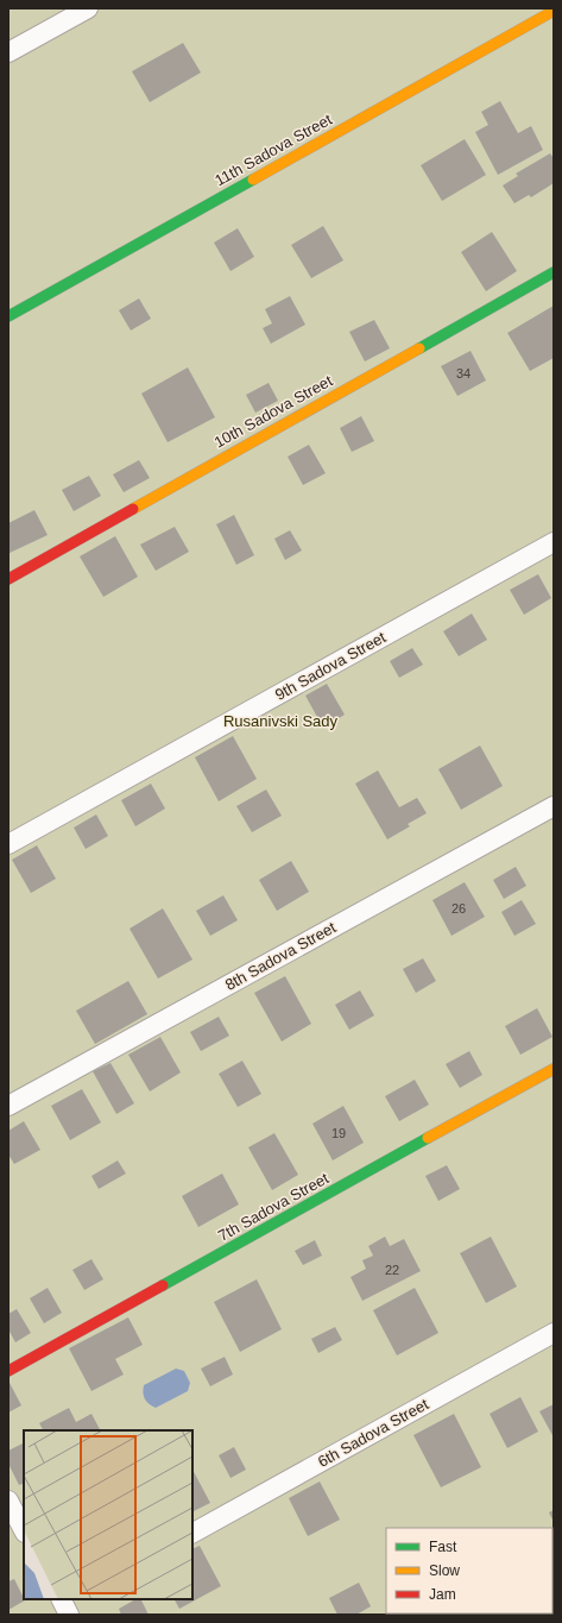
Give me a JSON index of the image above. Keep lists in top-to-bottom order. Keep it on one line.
{"streets":{"street":["11th Sadova Street","10th Sadova Street","9th Sadova Street","8th Sadova Street","7th Sadova Street","6th Sadova Street"]},"parks":["Rusanivski Sady"],"house_numbers":["34","26","19","22"],"legend":["Fast","Slow","Jam"]}
